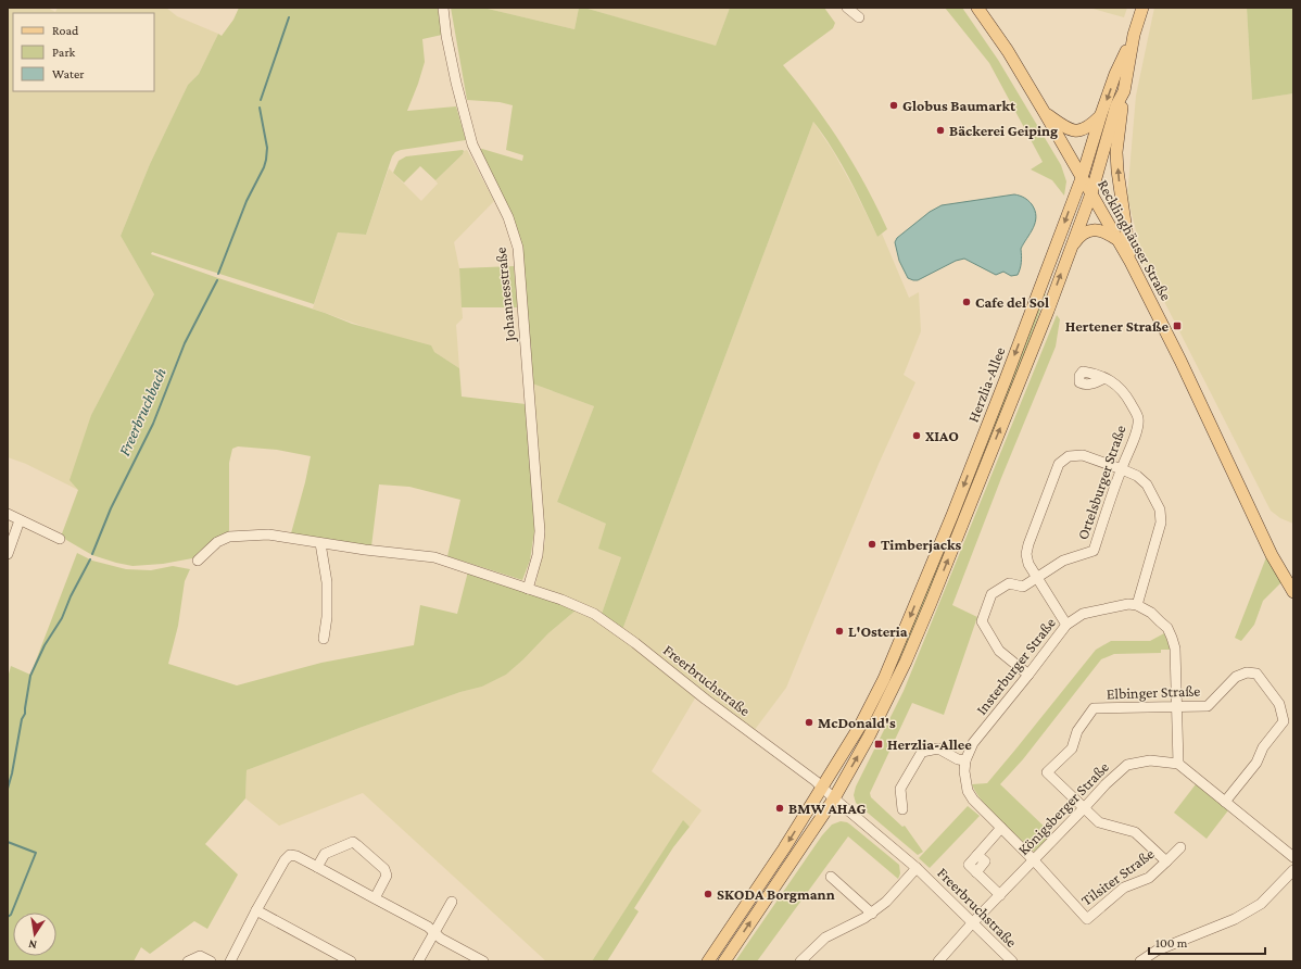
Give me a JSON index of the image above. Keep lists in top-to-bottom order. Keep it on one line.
{"streets":{"main road":["Recklinghäuser Straße","Herzlia-Allee"],"street":["Johannesstraße","Ortelsburger Straße","Insterburger Straße","Freerbruchstraße","Elbinger Straße","Königsberger Straße","Tilsiter Straße"]},"crossings":[["Recklinghäuser Straße","Herzlia-Allee"],["Johannesstraße","Freerbruchstraße"],["Herzlia-Allee","Freerbruchstraße"],["Ortelsburger Straße","Insterburger Straße"],["Insterburger Straße","Königsberger Straße"],["Insterburger Straße","Tilsiter Straße"],["Freerbruchstraße","Königsberger Straße"],["Elbinger Straße","Königsberger Straße"],["Elbinger Straße","Tilsiter Straße"],["Königsberger Straße","Tilsiter Straße"]],"water":["Freerbruchbach"],"places":{"other":["Globus Baumarkt","Bäckerei Geiping","Cafe del Sol","XIAO","Timberjacks","L'Osteria","McDonald's","BMW AHAG","SKODA Borgmann"],"transit":["Hertener Straße","Herzlia-Allee"]},"legend":["Road","Park","Water"],"scale_bar":"100 m","north":"bottom"}
